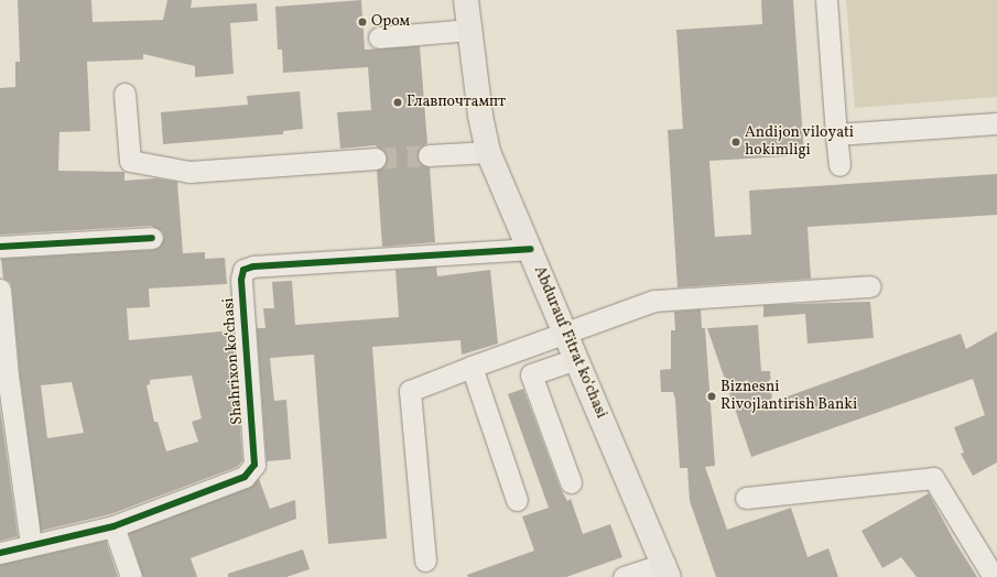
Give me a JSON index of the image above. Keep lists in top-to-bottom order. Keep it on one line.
{"streets":{"main road":["Abdurauf Fitrat koʻchasi"],"street":["Shahrixon koʻchasi"]},"crossings":[["Abdurauf Fitrat koʻchasi","Shahrixon koʻchasi"]],"places":["Ором","Главпочтампт","Andijon vilоyati hоkimligi","Biznesni Rivojlantirish Banki"]}
